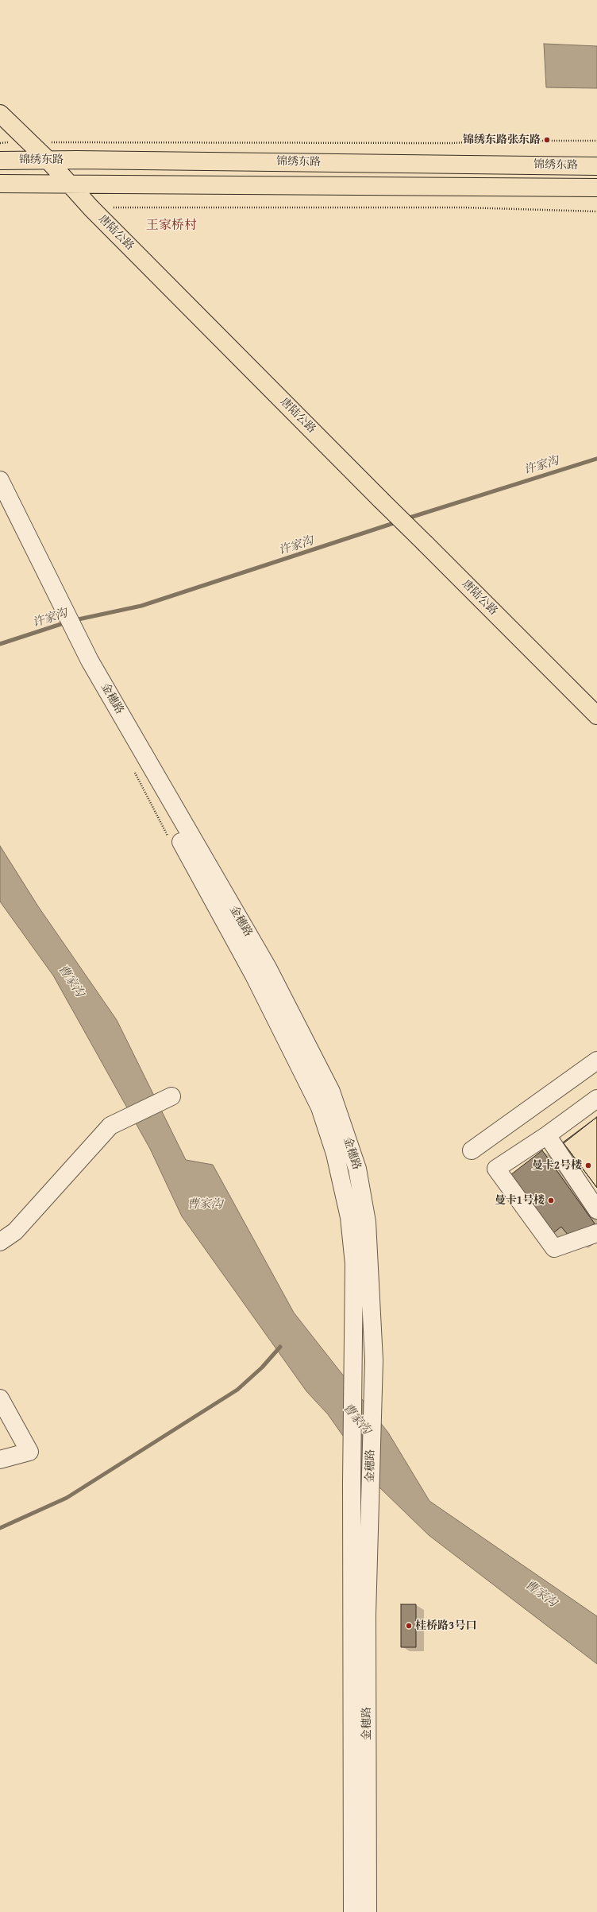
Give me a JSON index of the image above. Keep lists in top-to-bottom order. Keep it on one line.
{"streets":{"main road":["锦绣东路","唐陆公路"],"street":["金穗路"]},"crossings":[["锦绣东路","唐陆公路"]],"districts":["王家桥村"],"water":["许家沟","曹家沟"],"places":["锦绣东路张东路","曼卡2号楼","曼卡1号楼","桂桥路3号口"]}
